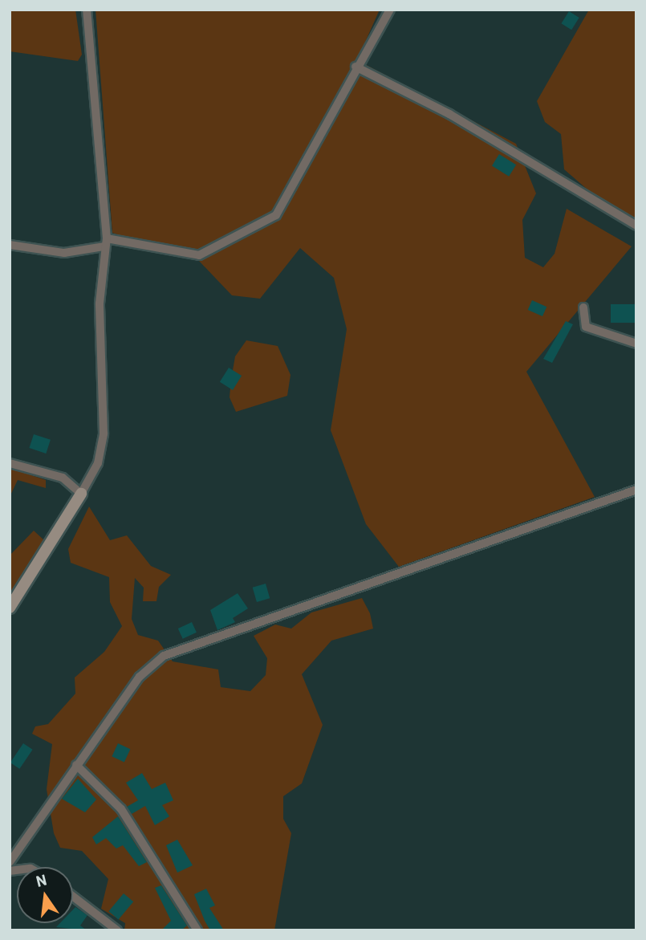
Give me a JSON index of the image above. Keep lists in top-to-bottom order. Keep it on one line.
{"north":"top"}
